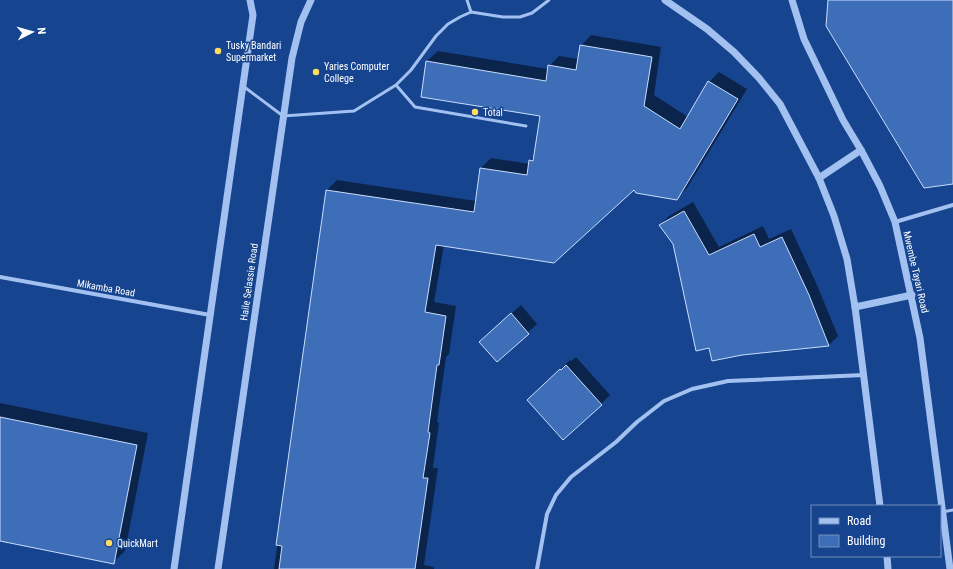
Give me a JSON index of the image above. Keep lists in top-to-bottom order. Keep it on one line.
{"streets":{"street":["Mwembe Tayari Road","Haile Selassie Road","Mikamba Road"]},"places":["Tusky Bandari Supermarket","Yaries Computer College","Total","QuickMart"],"legend":["Road","Building"],"north":"right"}
